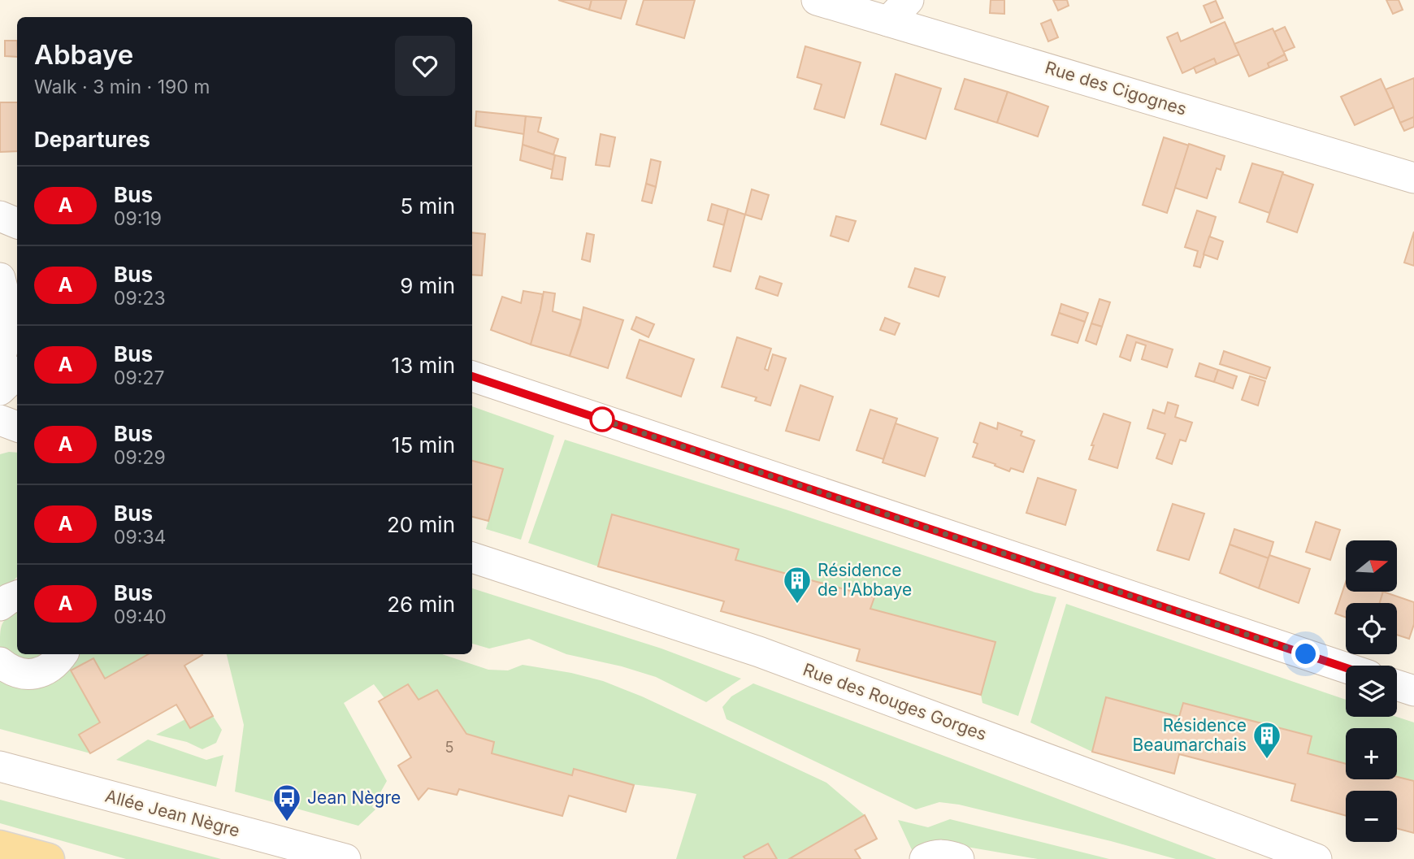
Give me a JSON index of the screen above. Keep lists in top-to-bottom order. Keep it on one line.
{"streets":{"street":["Rue des Cigognes","Rue des Rouges Gorges","Allée Jean Nègre"]},"places":{"building":["Résidence de l'Abbaye","Résidence Beaumarchais"],"bus stop":["Jean Nègre"]},"lines":["bus line A"],"house_numbers":["5"],"north":"right","page":{"heading":[["Abbaye","Walk · 3 min · 190 m"],"Departures"],"list":[{"mark":"A","name":"Bus","note":"09:19","value":"5 min"},{"mark":"A","name":"Bus","note":"09:23","value":"9 min"},{"mark":"A","name":"Bus","note":"09:27","value":"13 min"},{"mark":"A","name":"Bus","note":"09:29","value":"15 min"},{"mark":"A","name":"Bus","note":"09:34","value":"20 min"},{"mark":"A","name":"Bus","note":"09:40","value":"26 min"}],"map_buttons":["+","−"]}}
